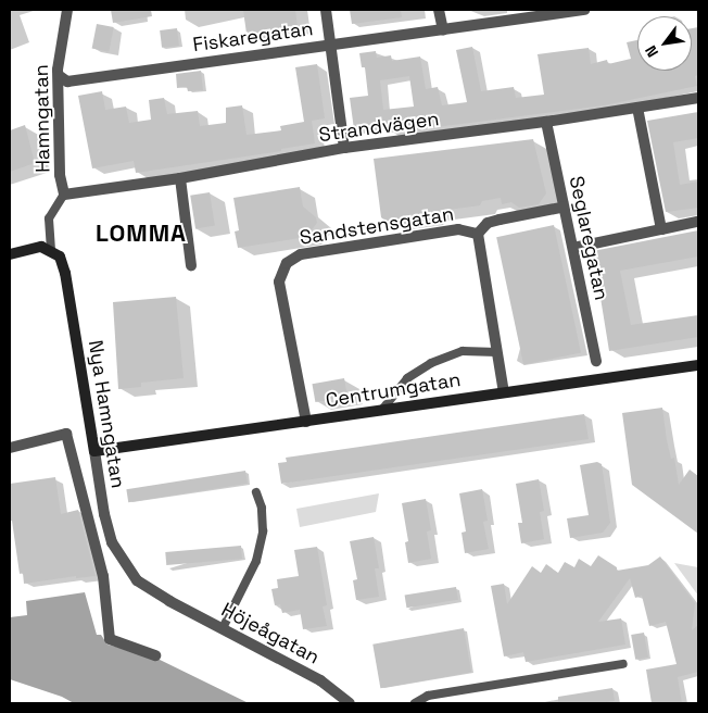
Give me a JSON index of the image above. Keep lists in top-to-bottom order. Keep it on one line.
{"streets":{"street":["Fiskaregatan","Hamngatan","Strandvägen","Sandstensgatan","Seglaregatan","Centrumgatan","Nya Hamngatan","Höjeågatan"]},"crossings":[["Fiskaregatan","Hamngatan"],["Hamngatan","Strandvägen"],["Strandvägen","Seglaregatan"],["Sandstensgatan","Centrumgatan"],["Centrumgatan","Nya Hamngatan"],["Nya Hamngatan","Höjeågatan"]],"districts":["LOMMA"],"north":"bottom left"}
